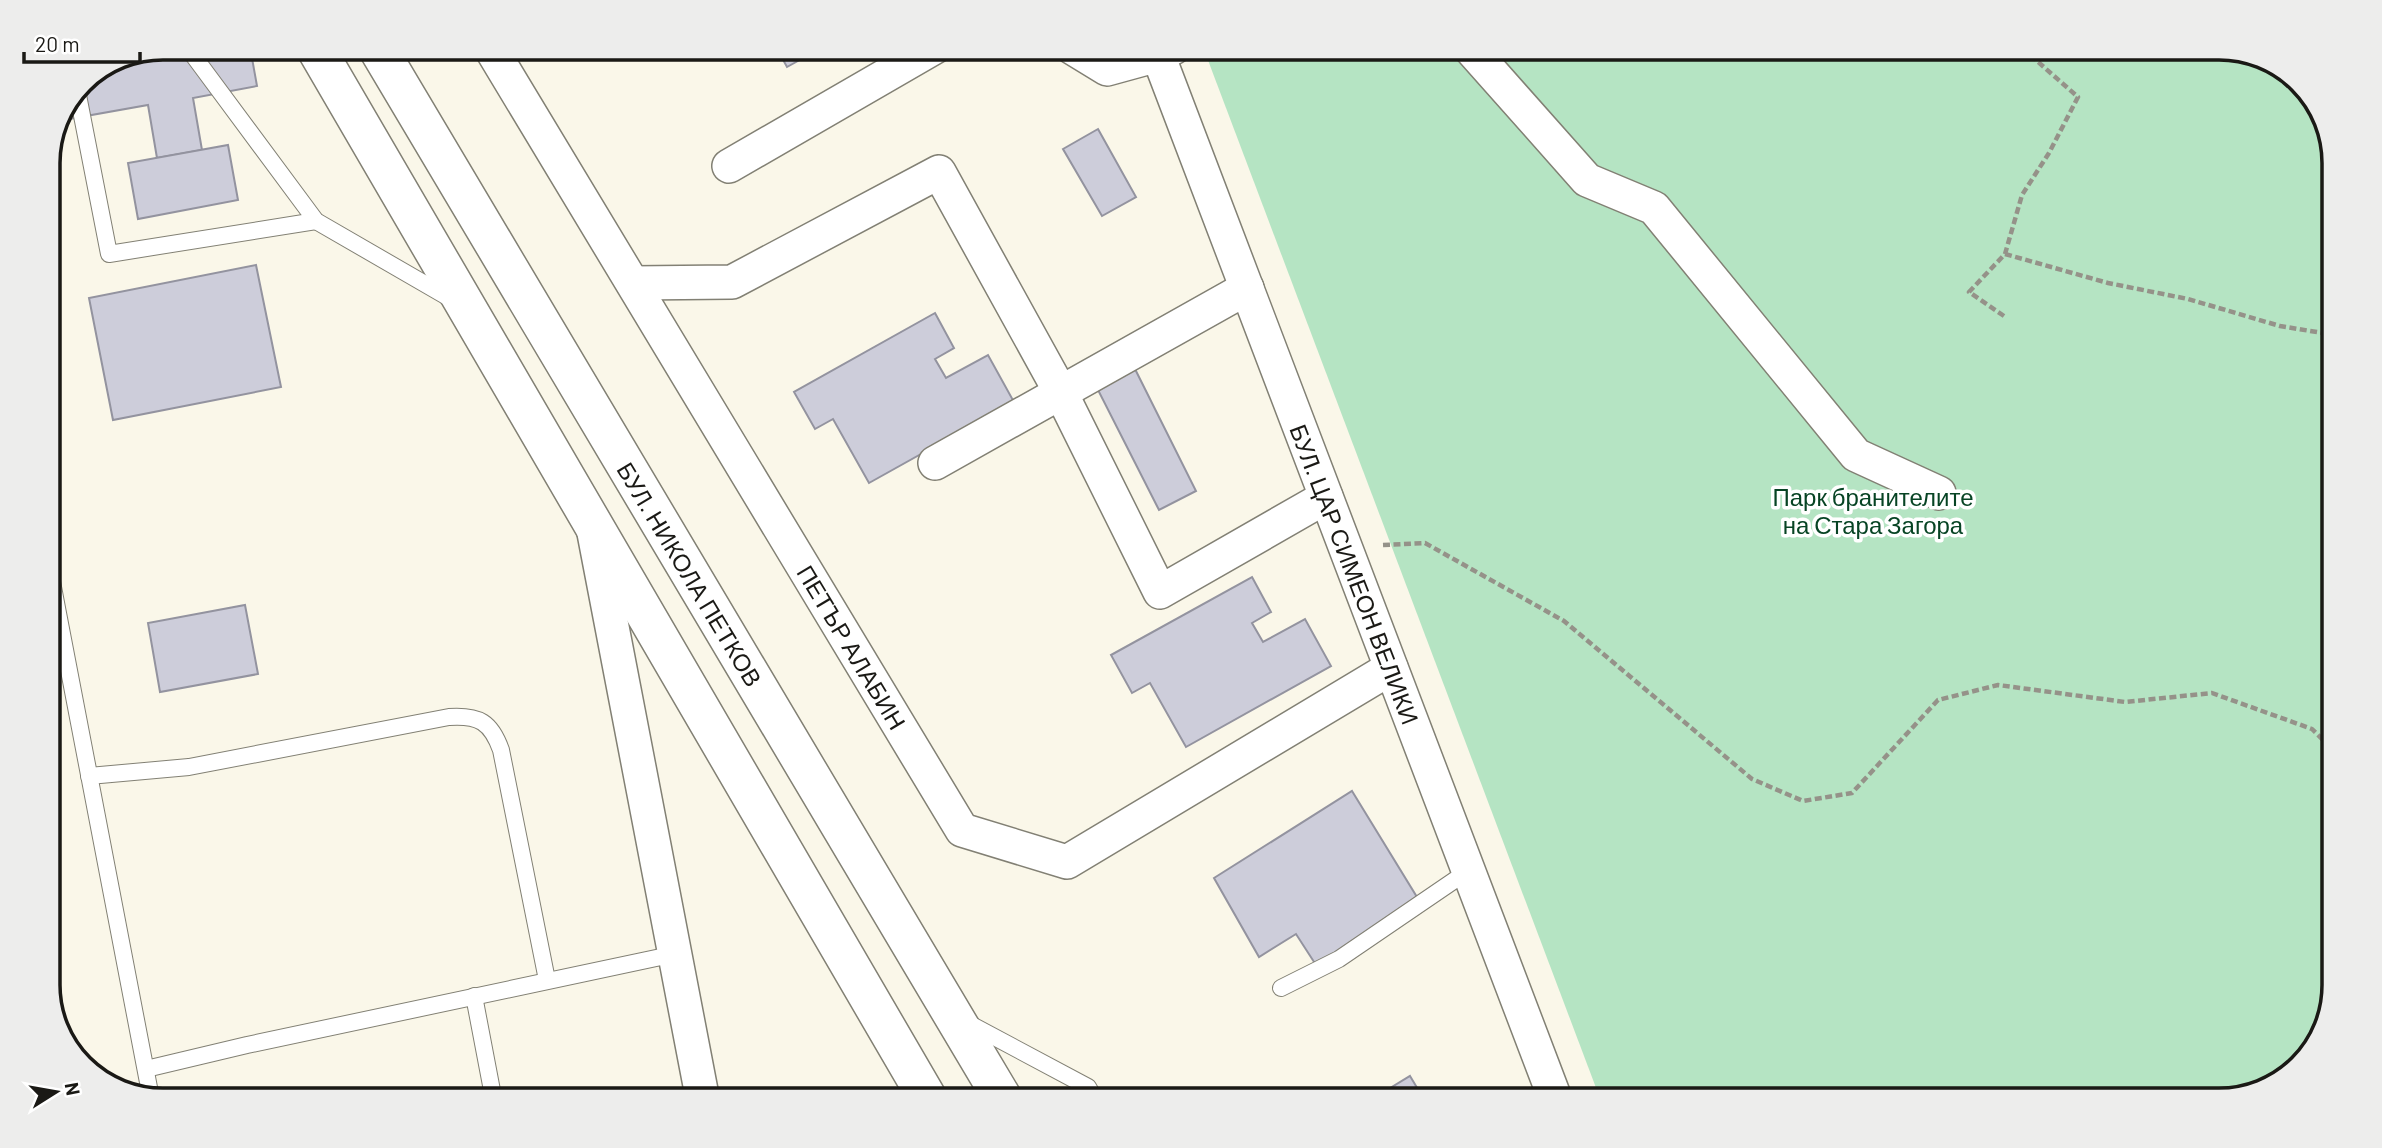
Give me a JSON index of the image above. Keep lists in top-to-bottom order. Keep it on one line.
{"streets":{"main road":["БУЛ. НИКОЛА ПЕТКОВ"],"street":["БУЛ. ЦАР СИМЕОН ВЕЛИКИ","ПЕТЪР АЛАБИН"]},"crossings":[["БУЛ. ЦАР СИМЕОН ВЕЛИКИ","ПЕТЪР АЛАБИН"]],"parks":["Парк бранителите на Стара Загора"],"scale_bar":"20 m","north":"right"}
